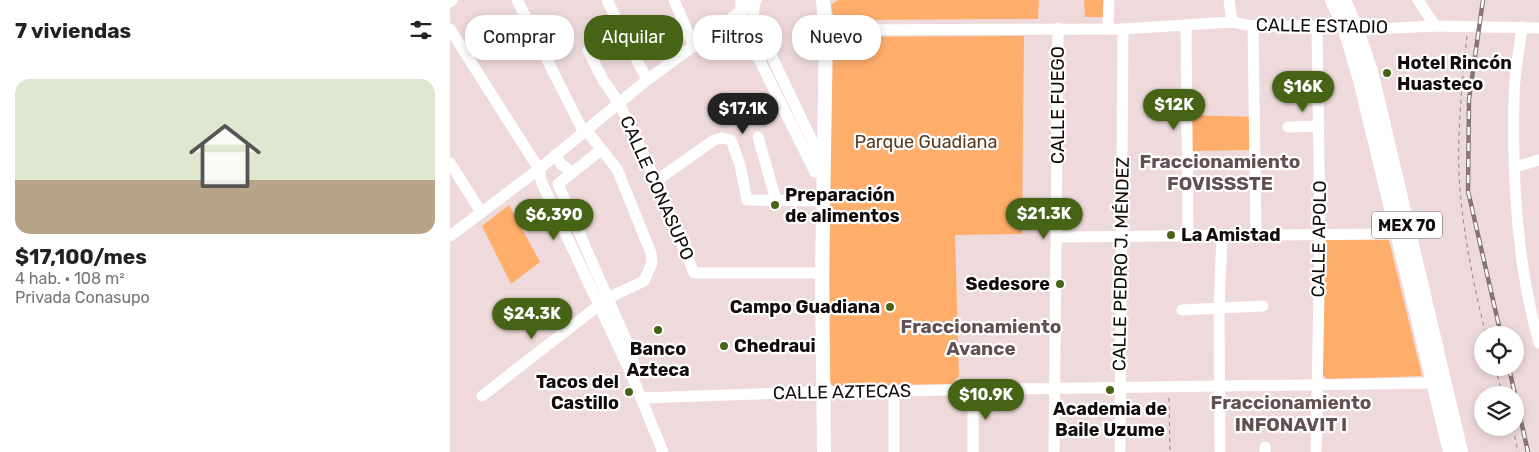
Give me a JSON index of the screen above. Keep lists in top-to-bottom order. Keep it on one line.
{"streets":{"main road":["MEX 70"],"street":["CALLE ESTADIO","CALLE FUEGO","CALLE CONASUPO","CALLE APOLO","CALLE PEDRO J. MÉNDEZ","CALLE AZTECAS"]},"crossings":[["CALLE ESTADIO","MEX 70"],["CALLE ESTADIO","CALLE APOLO"],["CALLE ESTADIO","CALLE PEDRO J. MÉNDEZ"],["CALLE FUEGO","CALLE AZTECAS"],["MEX 70","CALLE AZTECAS"],["CALLE APOLO","CALLE AZTECAS"],["CALLE PEDRO J. MÉNDEZ","CALLE AZTECAS"]],"districts":["Fraccionamiento FOVISSSTE","Fraccionamiento Avance","Fraccionamiento INFONAVIT I"],"parks":["Parque Guadiana"],"places":["Hotel Rincón Huasteco","Preparación de alimentos","La Amistad","Sedesore","Campo Guadiana","Banco Azteca","Chedraui","Academia de Baile Uzume","Tacos del Castillo"],"page":{"heading":"7 viviendas","chip":["Comprar","Alquilar","Filtros","Nuevo"],"list":[{"name":"$17,100/mes","note":"4 hab. · 108 m² · Privada Conasupo"}],"price":["$16K","$12K","$17.1K","$21.3K","$6,390","$24.3K","$10.9K"]}}
